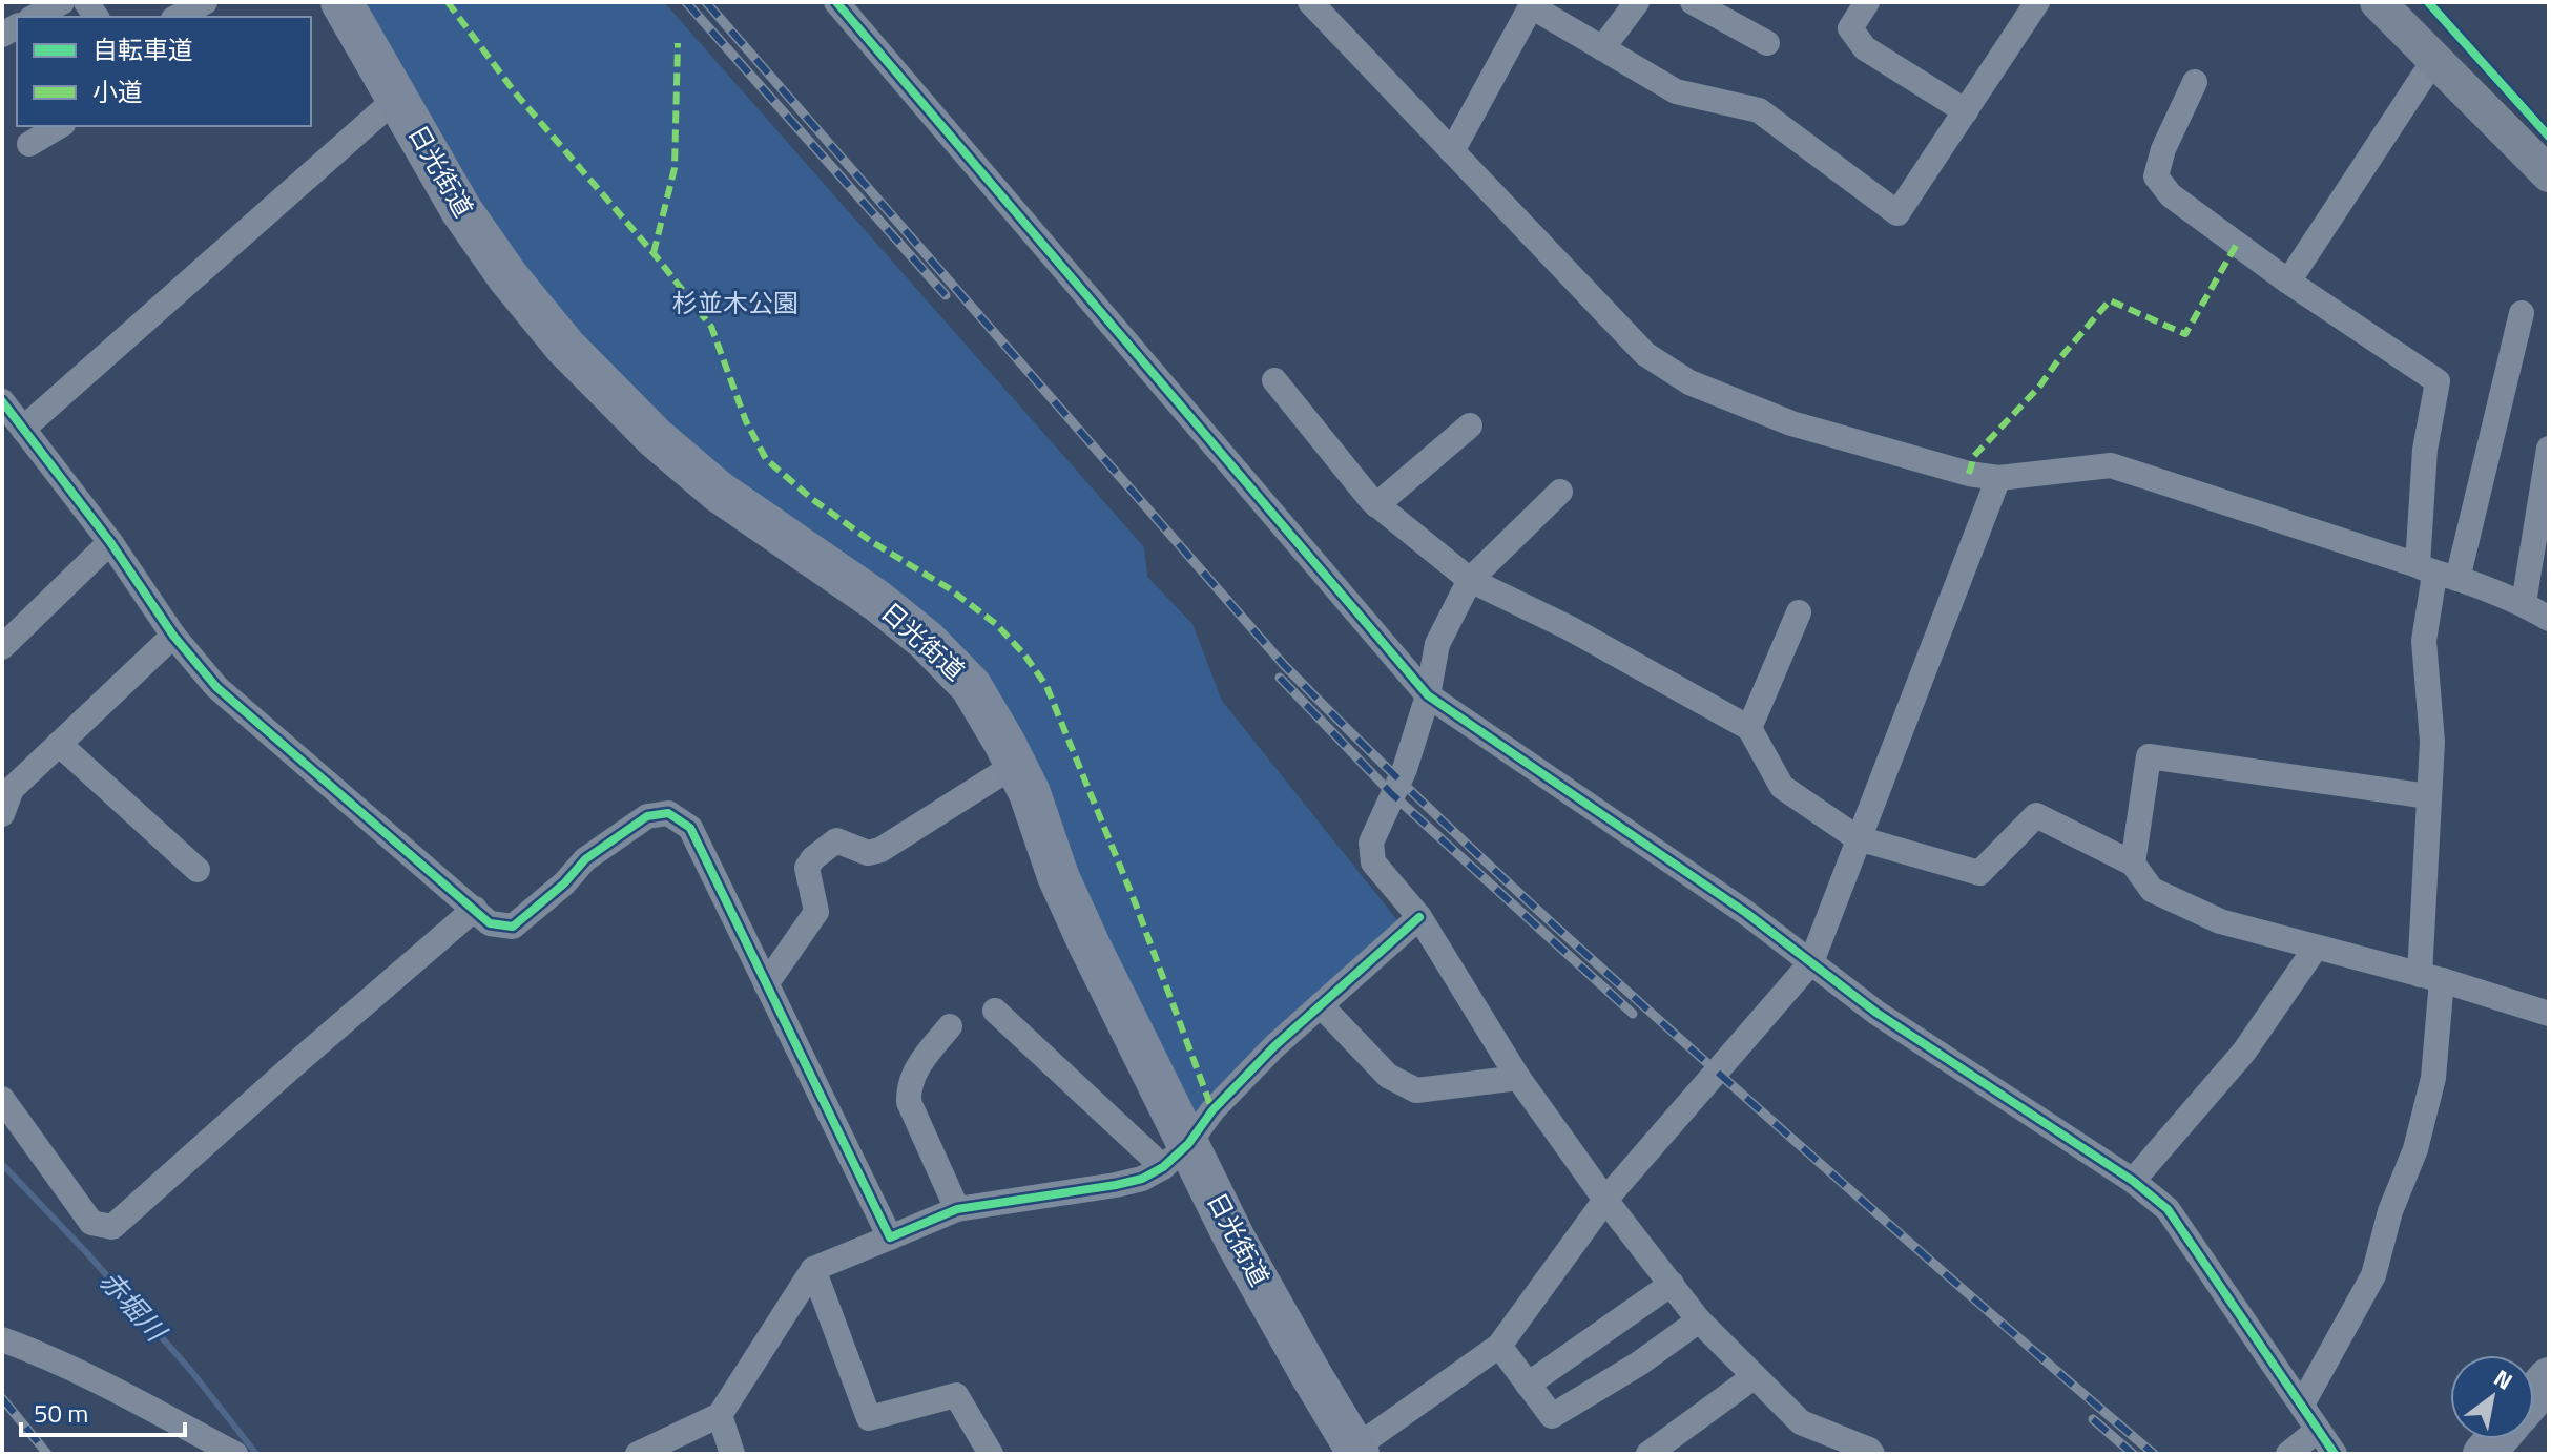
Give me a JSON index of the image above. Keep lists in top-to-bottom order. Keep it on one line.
{"streets":{"highway":["日光街道"]},"water":["赤堀川"],"parks":["杉並木公園"],"legend":["自転車道","小道"],"scale_bar":"50 m","north":"top right"}
